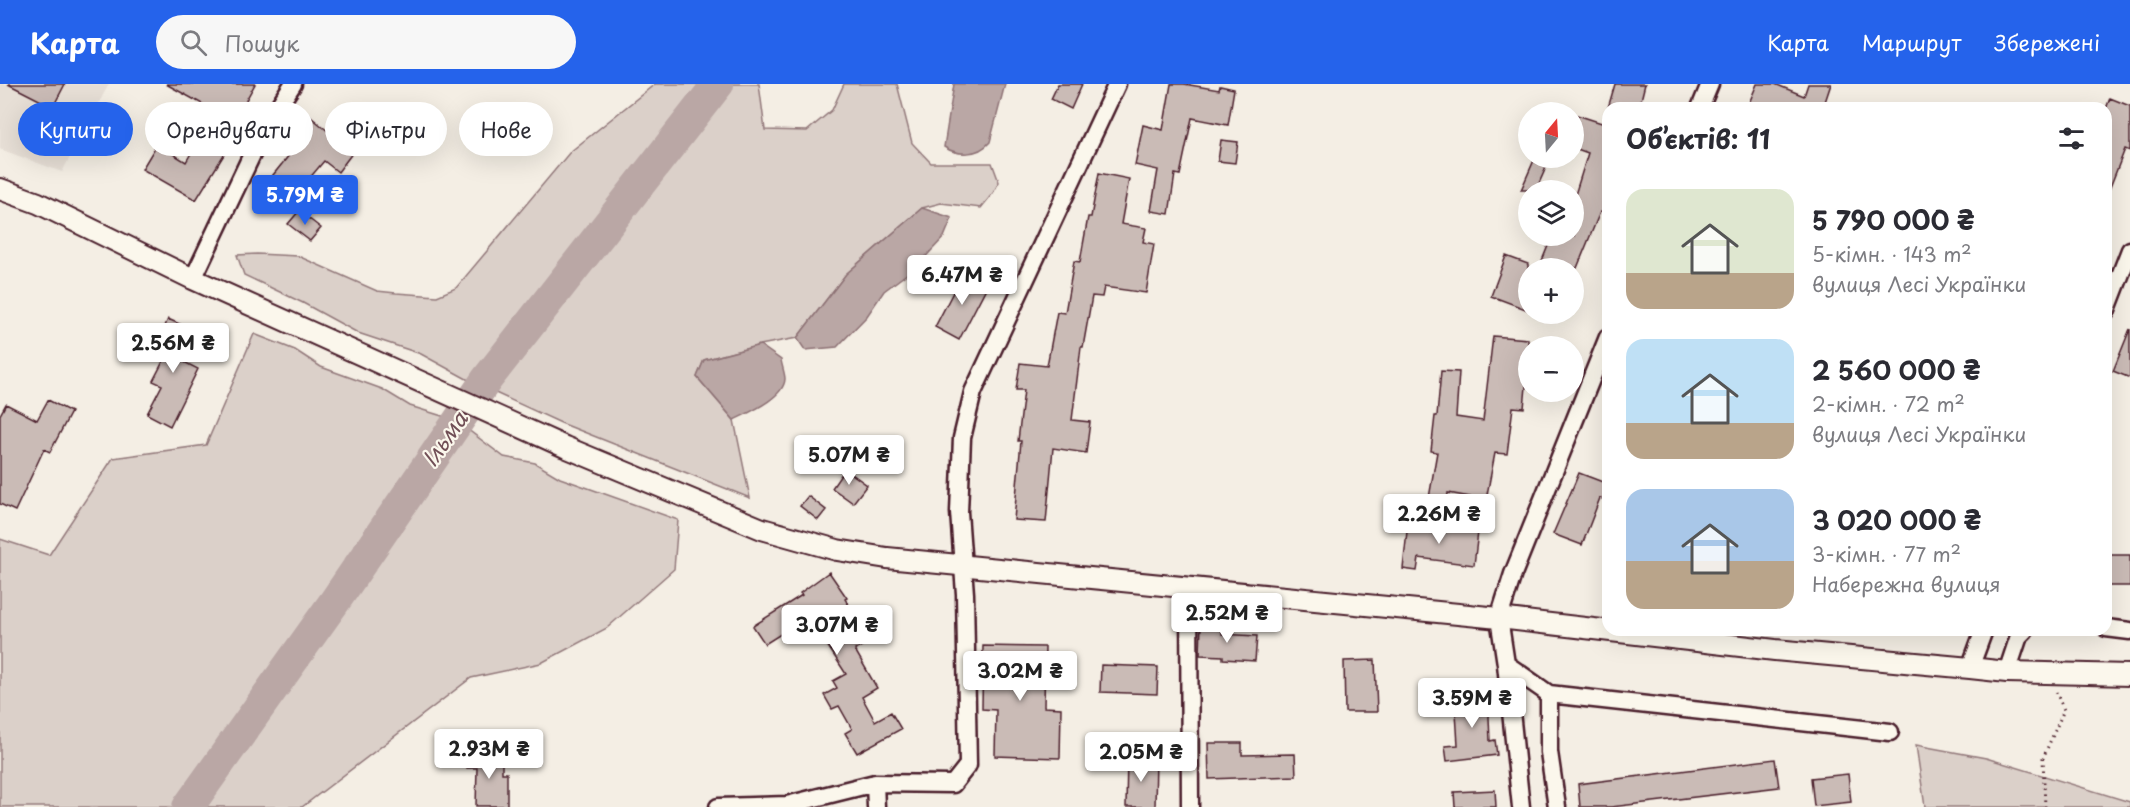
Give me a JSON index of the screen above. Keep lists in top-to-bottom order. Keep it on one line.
{"water":["Ільма"],"north":"top","page":{"header":"Карта","search":"Пошук","nav":["Карта","Маршрут","Збережені"],"map_buttons":["+","−"],"chip":["Купити","Орендувати","Фільтри","Нове"],"heading":"Об’єктів: 11","list":[{"name":"5 790 000 ₴","note":"5-кімн. · 143 m² · вулиця Лесі Українки"},{"name":"2 560 000 ₴","note":"2-кімн. · 72 m² · вулиця Лесі Українки"},{"name":"3 020 000 ₴","note":"3-кімн. · 77 m² · Набережна вулиця"}],"price":["5.79M ₴","6.47M ₴","2.56M ₴","5.07M ₴","2.26M ₴","2.52M ₴","3.07M ₴","3.02M ₴","3.59M ₴","2.93M ₴","2.05M ₴"]}}
